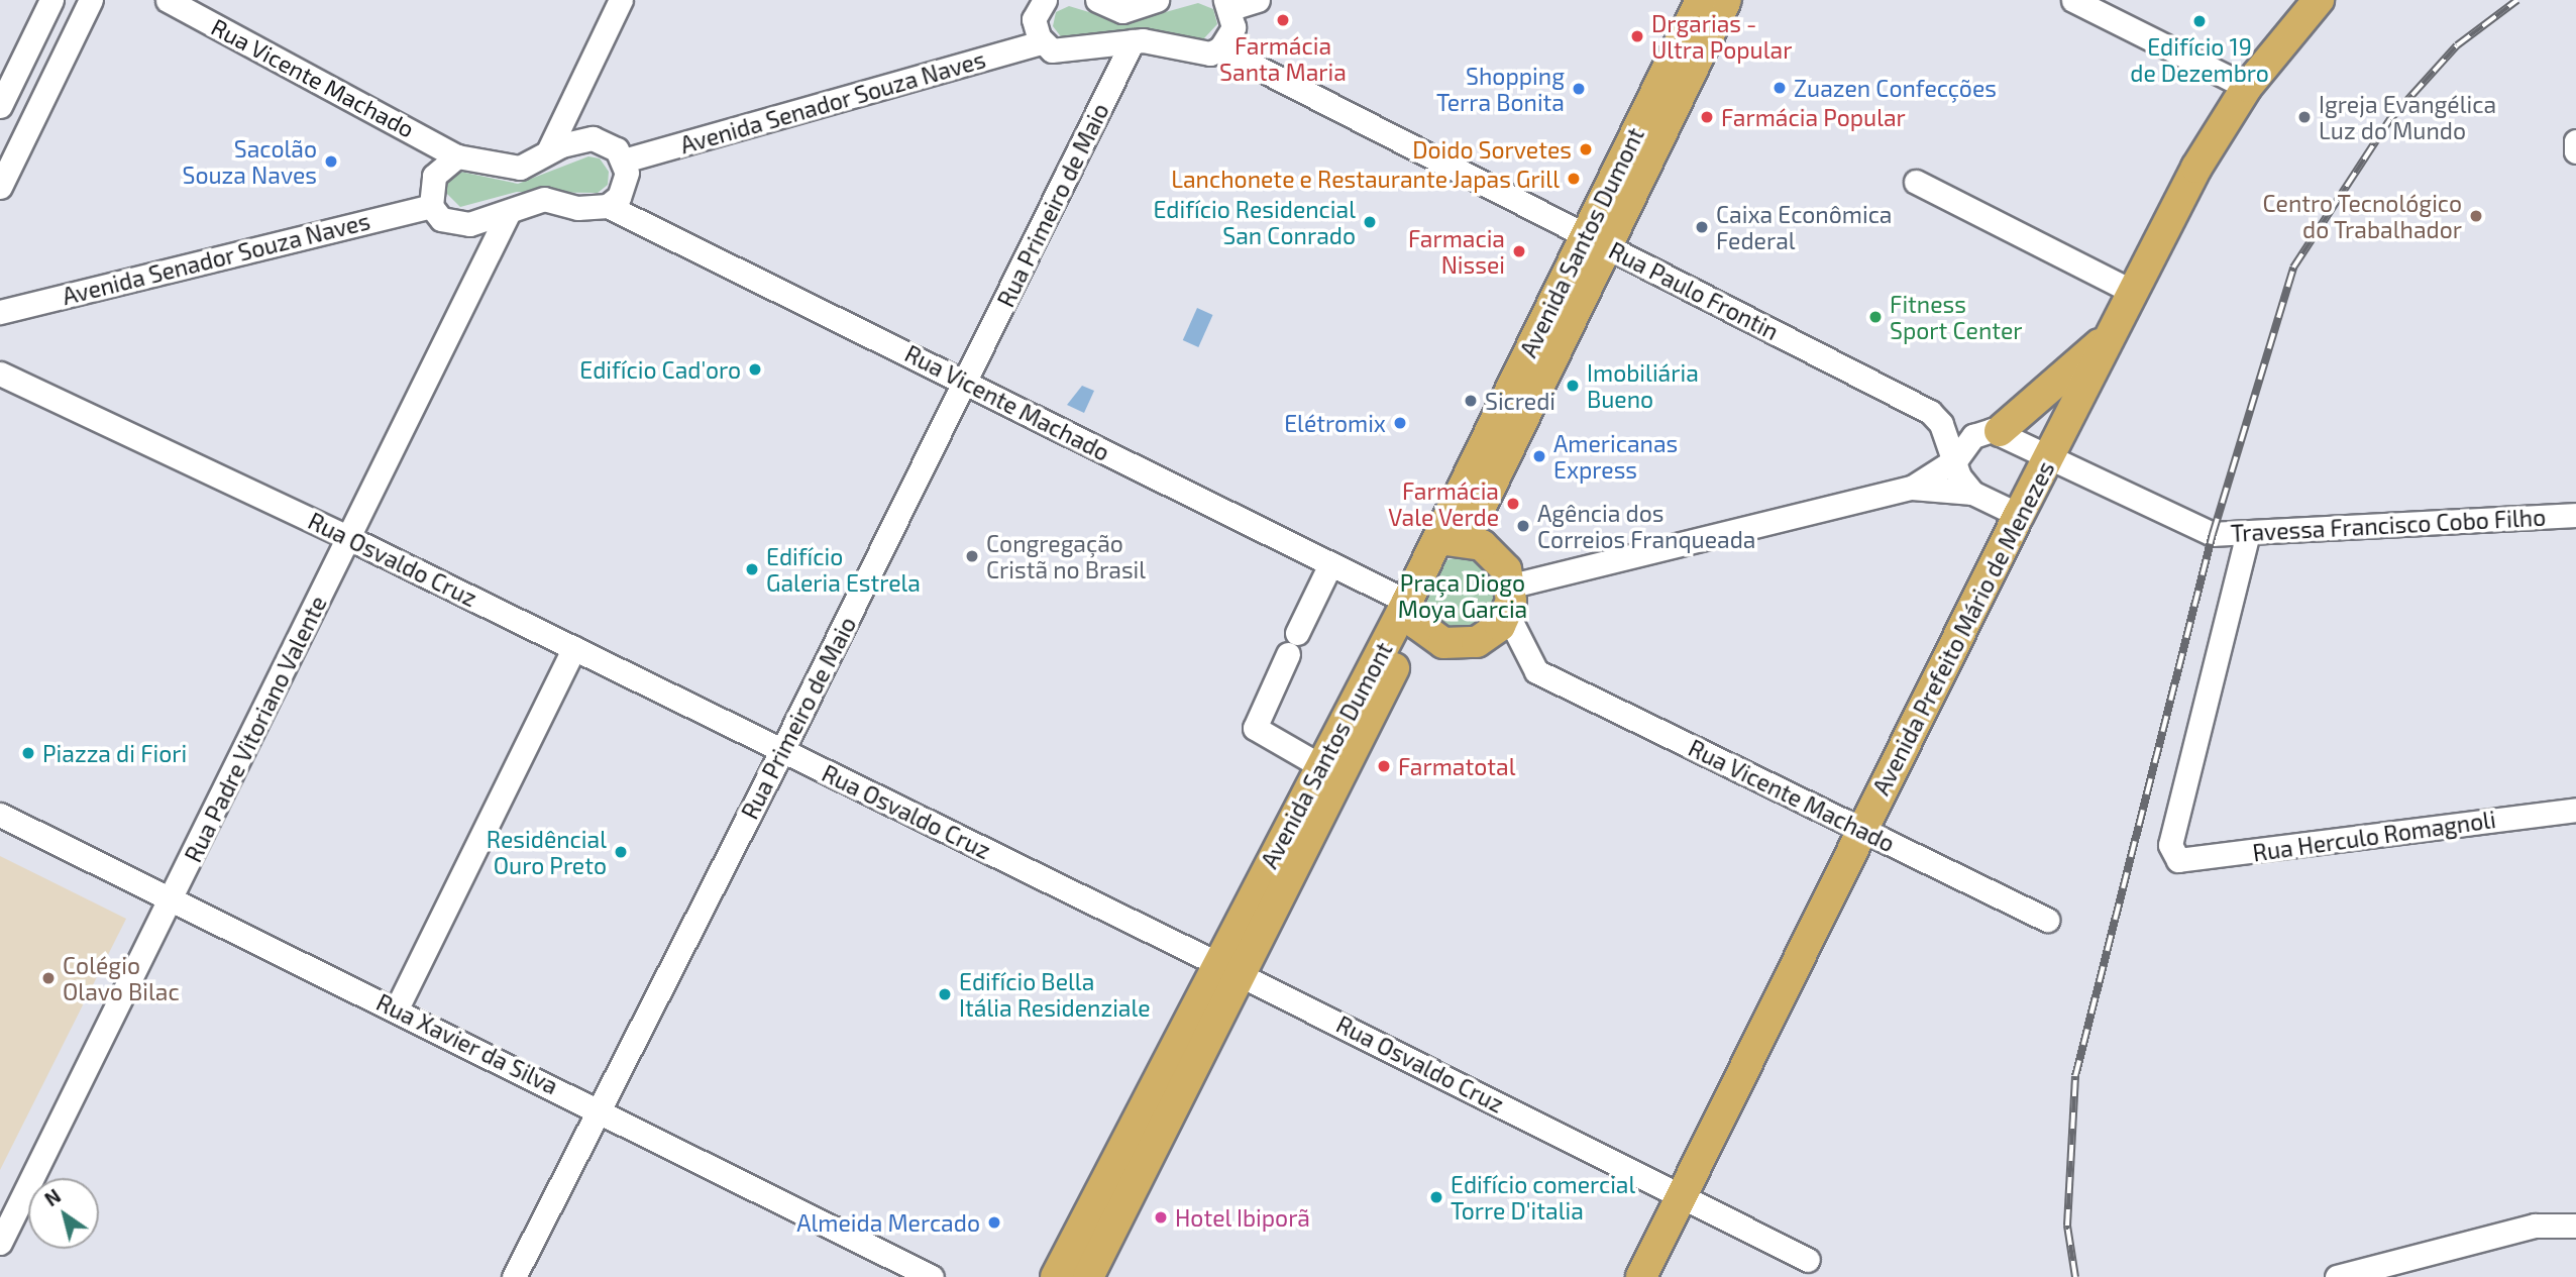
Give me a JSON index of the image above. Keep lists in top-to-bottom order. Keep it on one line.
{"streets":{"main road":["Avenida Santos Dumont","Avenida Prefeito Mário de Menezes"],"street":["Rua Vicente Machado","Avenida Senador Souza Naves","Rua Primeiro de Maio","Rua Paulo Frontin","Travessa Francisco Cobo Filho","Rua Osvaldo Cruz","Rua Padre Vitoriano Valente","Rua Herculo Romagnoli","Rua Xavier da Silva"]},"crossings":[["Rua Vicente Machado","Avenida Senador Souza Naves"],["Rua Vicente Machado","Rua Primeiro de Maio"],["Rua Vicente Machado","Avenida Santos Dumont"],["Rua Vicente Machado","Avenida Prefeito Mário de Menezes"],["Rua Primeiro de Maio","Rua Osvaldo Cruz"],["Rua Primeiro de Maio","Rua Xavier da Silva"],["Avenida Santos Dumont","Rua Paulo Frontin"],["Avenida Santos Dumont","Rua Osvaldo Cruz"],["Travessa Francisco Cobo Filho","Avenida Prefeito Mário de Menezes"],["Travessa Francisco Cobo Filho","Rua Herculo Romagnoli"],["Rua Osvaldo Cruz","Avenida Prefeito Mário de Menezes"],["Rua Osvaldo Cruz","Rua Padre Vitoriano Valente"],["Rua Padre Vitoriano Valente","Rua Xavier da Silva"]],"parks":["Praça Diogo Moya Garcia"],"places":["Farmácia Santa Maria","Edifício 19 de Dezembro","Drgarias - Ultra Popular","Zuazen Confecções","Shopping Terra Bonita","Farmácia Popular","Igreja Evangélica Luz do Mundo","Doido Sorvetes","Sacolão Souza Naves","Lanchonete e Restaurante Japas Grill","Centro Tecnológico do Trabalhador","Edifício Residencial San Conrado","Caixa Econômica Federal","Farmacia Nissei","Fitness Sport Center","Edifício Cad'oro","Imobiliária Bueno","Sicredi","Elétromix","Americanas Express","Farmácia Vale Verde","Agência dos Correios Franqueada","Congregação Cristã no Brasil","Edifício Galeria Estrela","Piazza di Fiori","Farmatotal","Residêncial Ouro Preto","Colégio Olavo Bilac","Edifício Bella Itália Residenziale","Edifício comercial Torre D'italia","Hotel Ibiporã","Almeida Mercado"],"north":"top left"}
